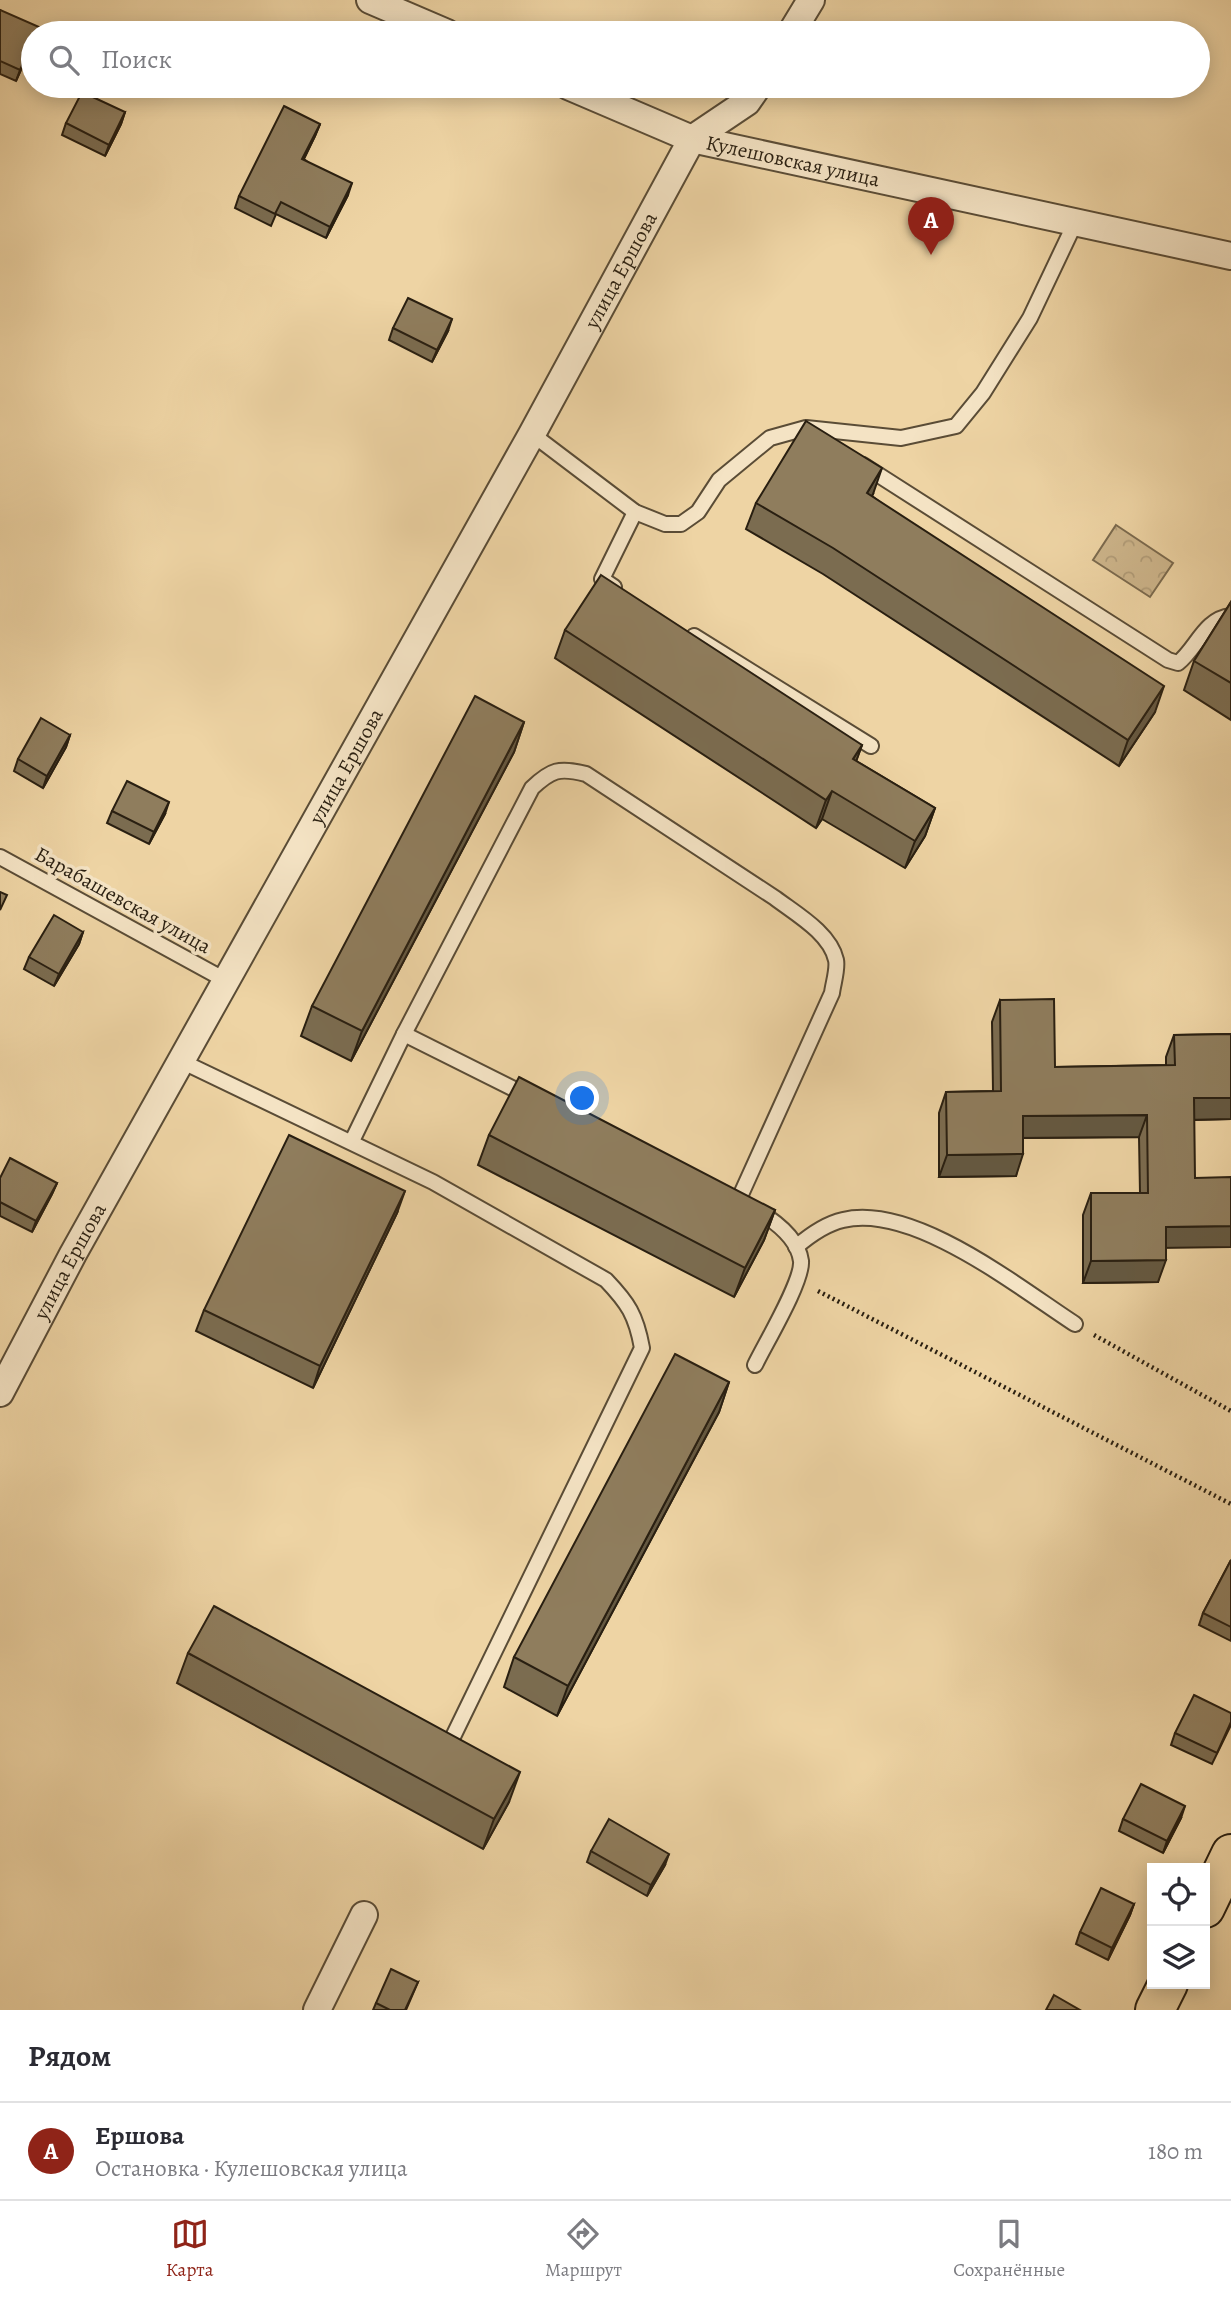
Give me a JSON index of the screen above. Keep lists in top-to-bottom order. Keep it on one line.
{"streets":{"street":["Кулешовская улица","улица Ершова"],"lane":["Барабашевская улица"]},"crossings":[["Кулешовская улица","улица Ершова"],["улица Ершова","Барабашевская улица"]],"page":{"search":"Поиск","pins":"A","heading":"Рядом","list":[{"mark":"A","name":"Ершова","note":"Остановка · Кулешовская улица","value":"180 m"}],"nav":["Карта","Маршрут","Сохранённые"]}}
